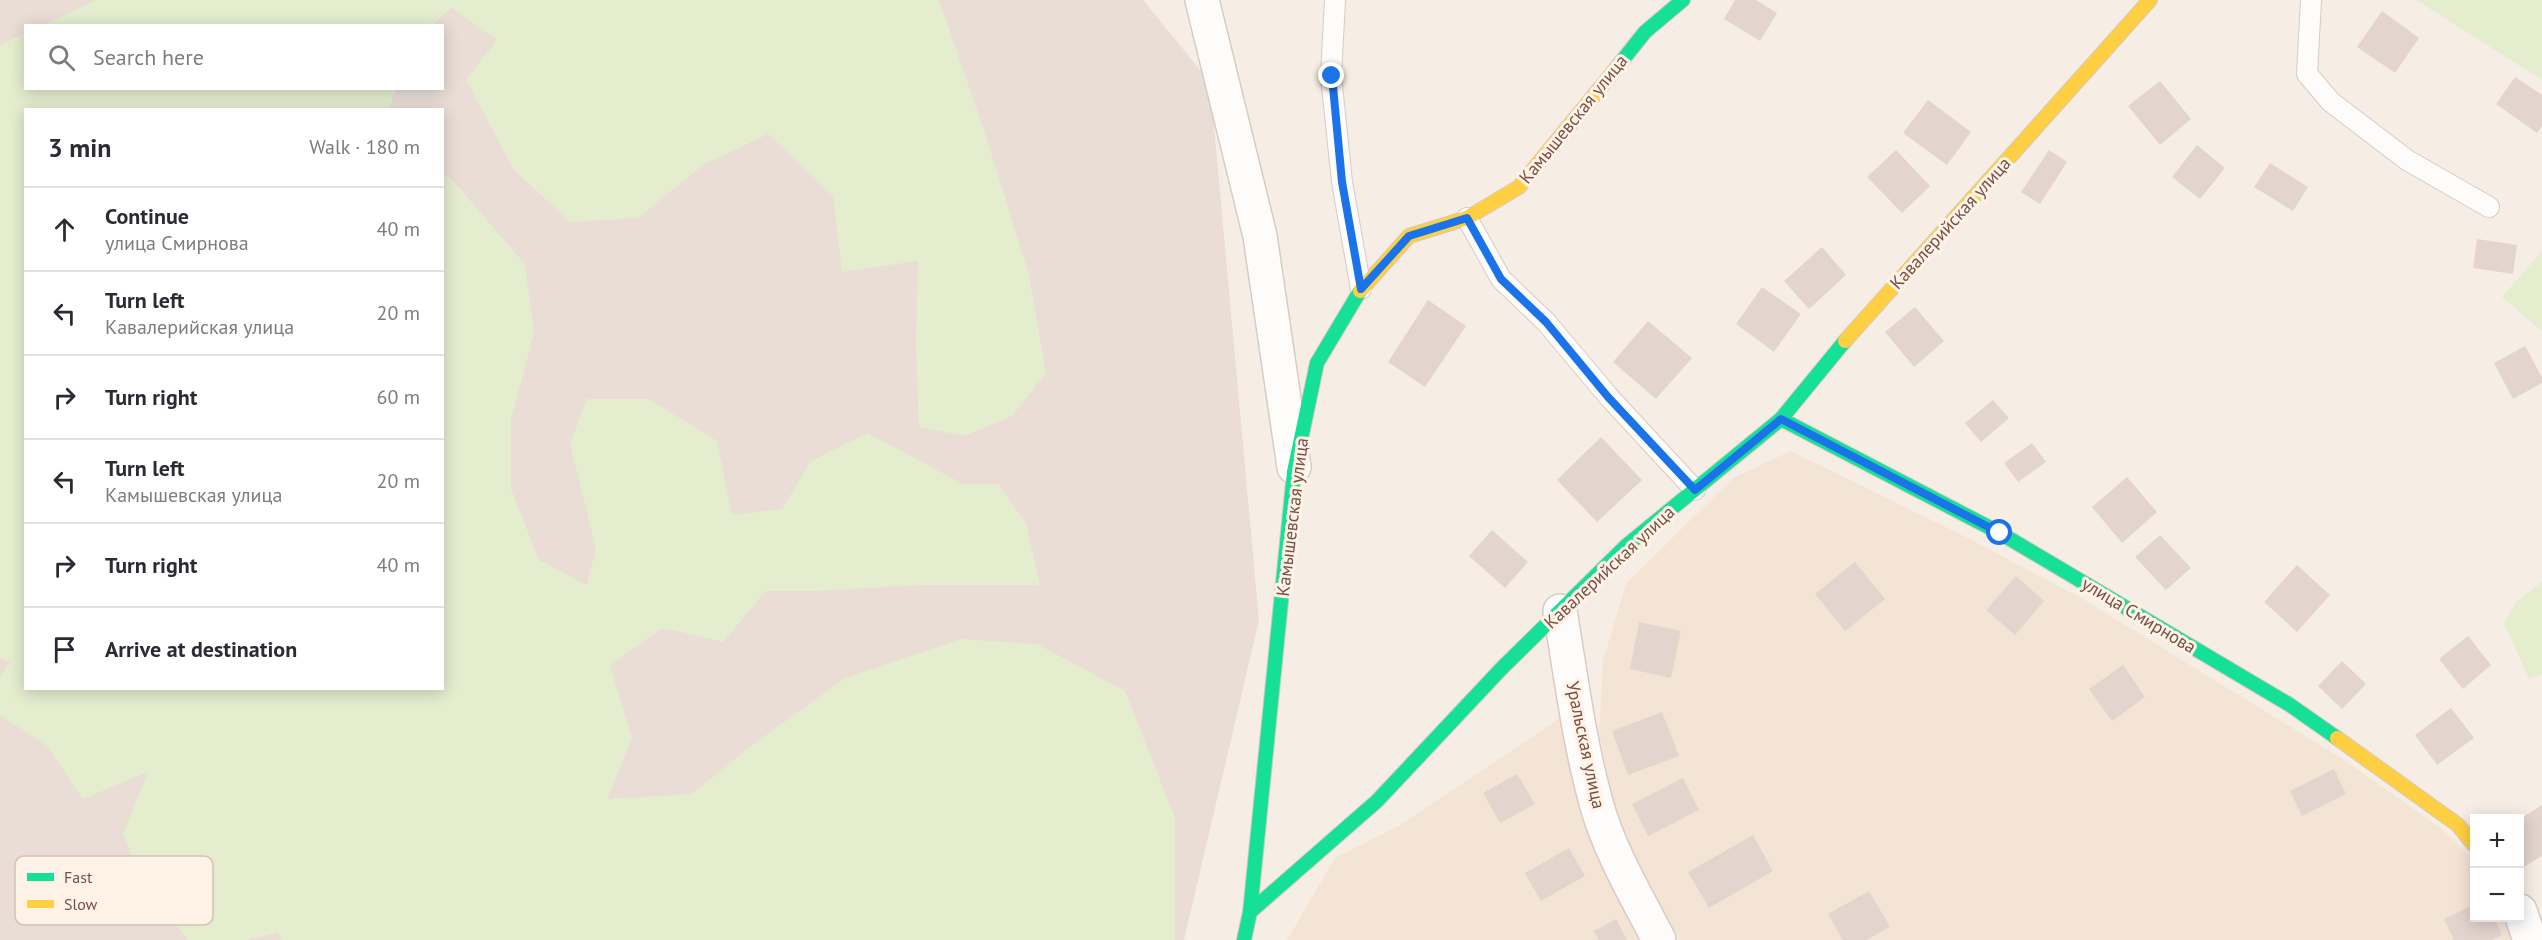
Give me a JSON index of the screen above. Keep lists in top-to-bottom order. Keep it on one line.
{"streets":{"street":["Камышевская улица","Кавалерийская улица","улица Смирнова","Уральская улица"]},"crossings":[["Камышевская улица","Кавалерийская улица"],["Кавалерийская улица","улица Смирнова"],["Кавалерийская улица","Уральская улица"]],"legend":["Fast","Slow"],"page":{"search":"Search here","heading":["3 min","Walk · 180 m"],"list":[["Continue","улица Смирнова","40 m"],["Turn left","Кавалерийская улица","20 m"],["Turn right","60 m"],["Turn left","Камышевская улица","20 m"],["Turn right","40 m"],"Arrive at destination"],"map_buttons":["+","−"]}}
